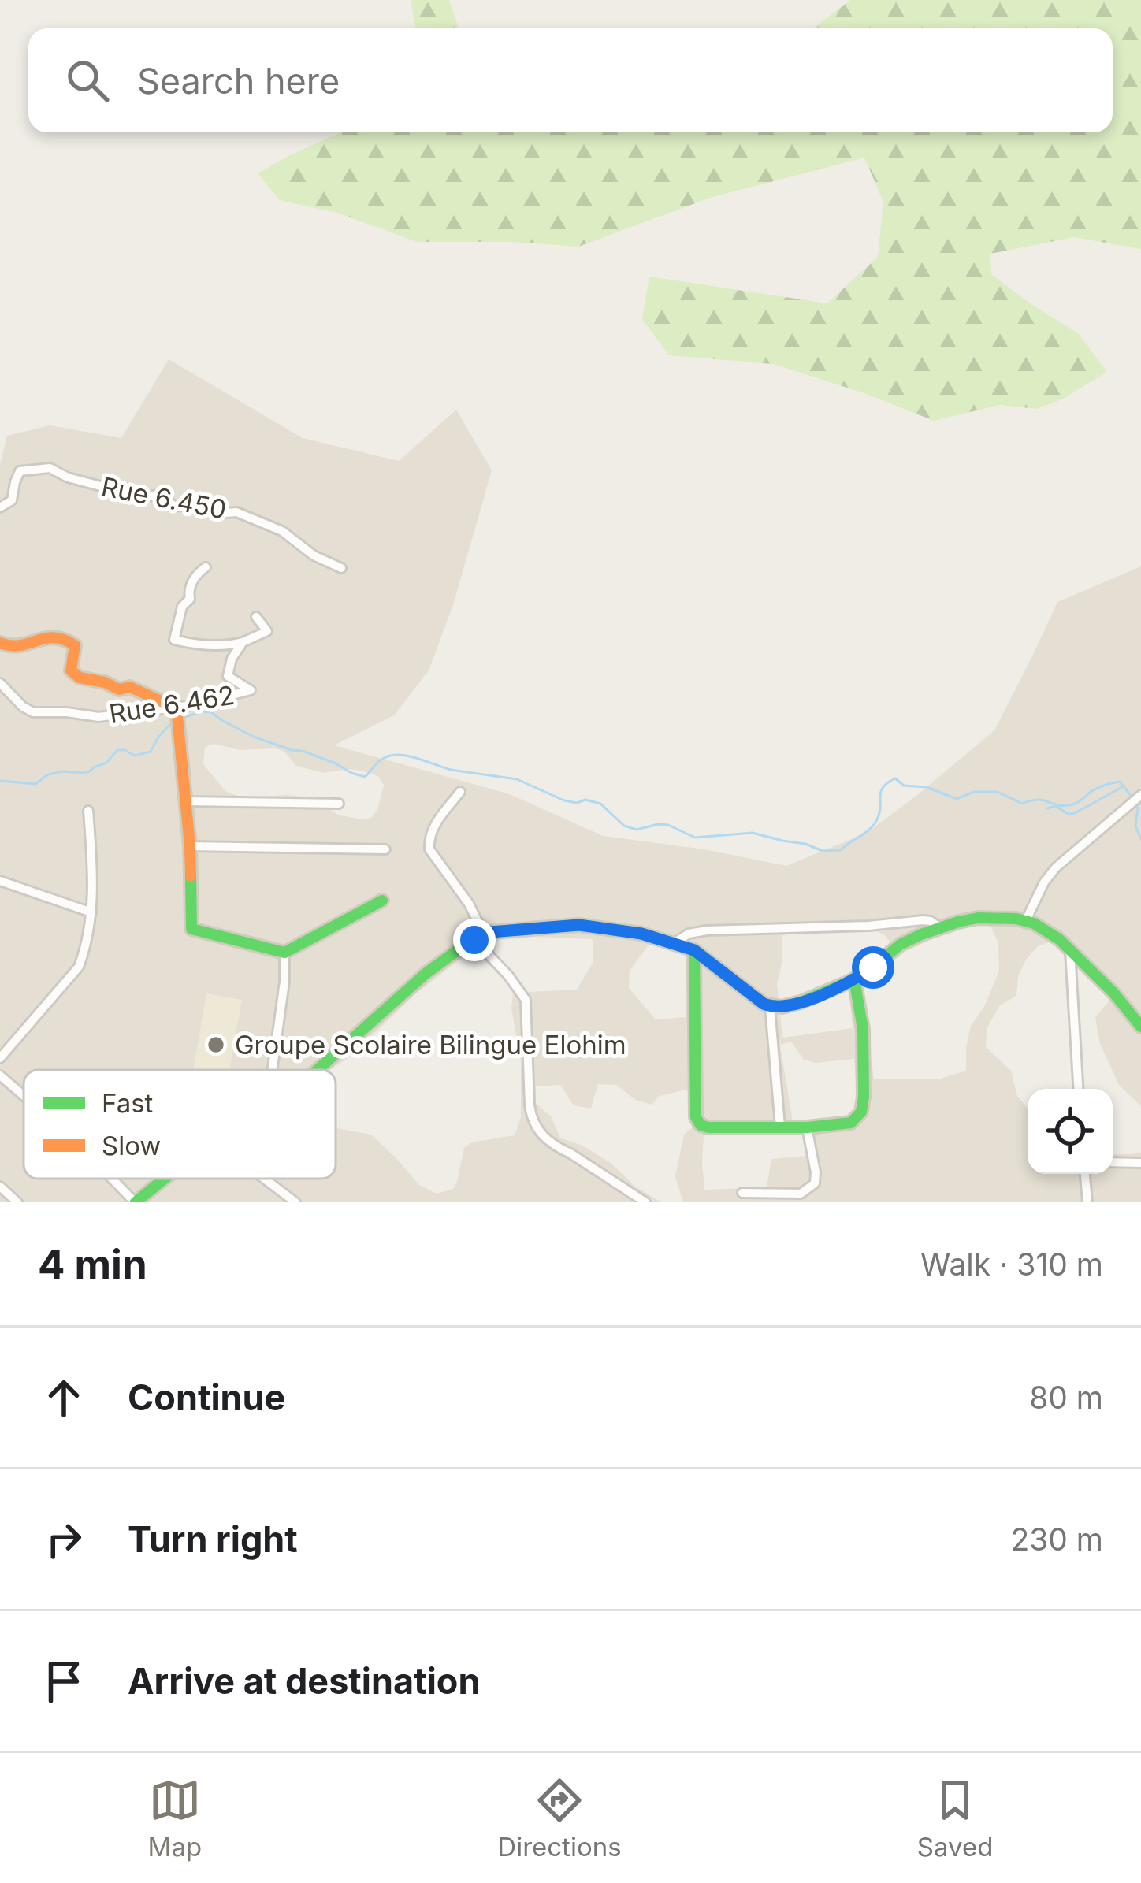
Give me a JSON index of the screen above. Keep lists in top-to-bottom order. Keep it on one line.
{"streets":{"street":["Rue 6.450","Rue 6.462"]},"places":["Groupe Scolaire Bilingue Elohim"],"legend":["Fast","Slow"],"page":{"search":"Search here","heading":["4 min","Walk · 310 m"],"list":[["Continue","80 m"],["Turn right","230 m"],"Arrive at destination"],"nav":["Map","Directions","Saved"]}}
